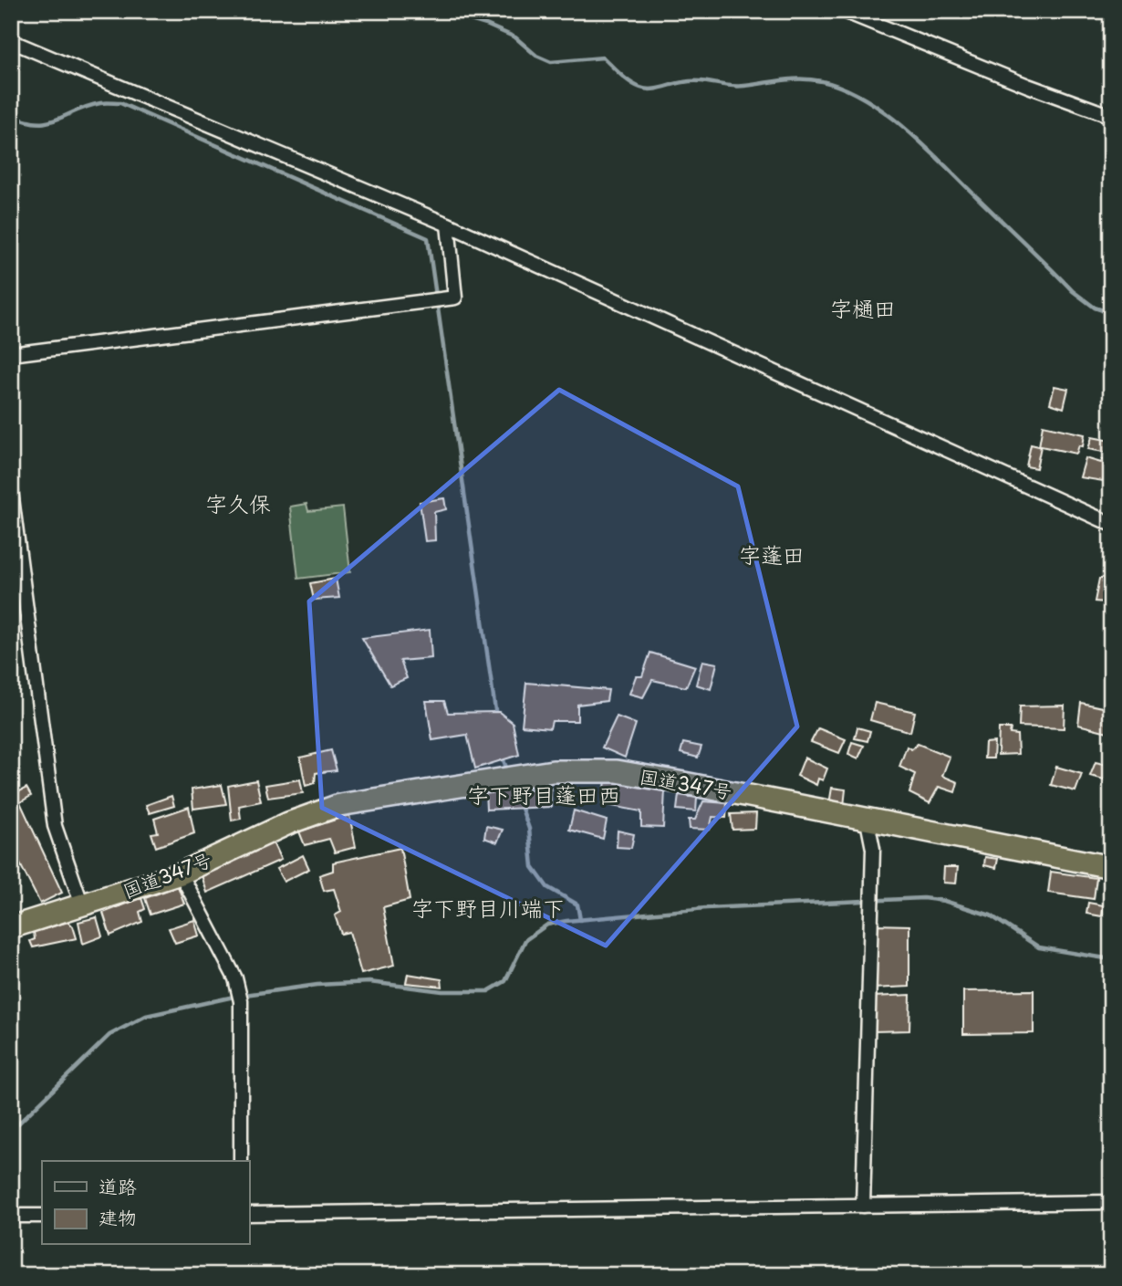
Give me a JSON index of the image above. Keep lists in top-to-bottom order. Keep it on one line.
{"streets":{"highway":["国道347号"]},"districts":["字樋田","字久保","字蓬田","字下野目蓬田西","字下野目川端下"],"legend":["道路","建物"]}
